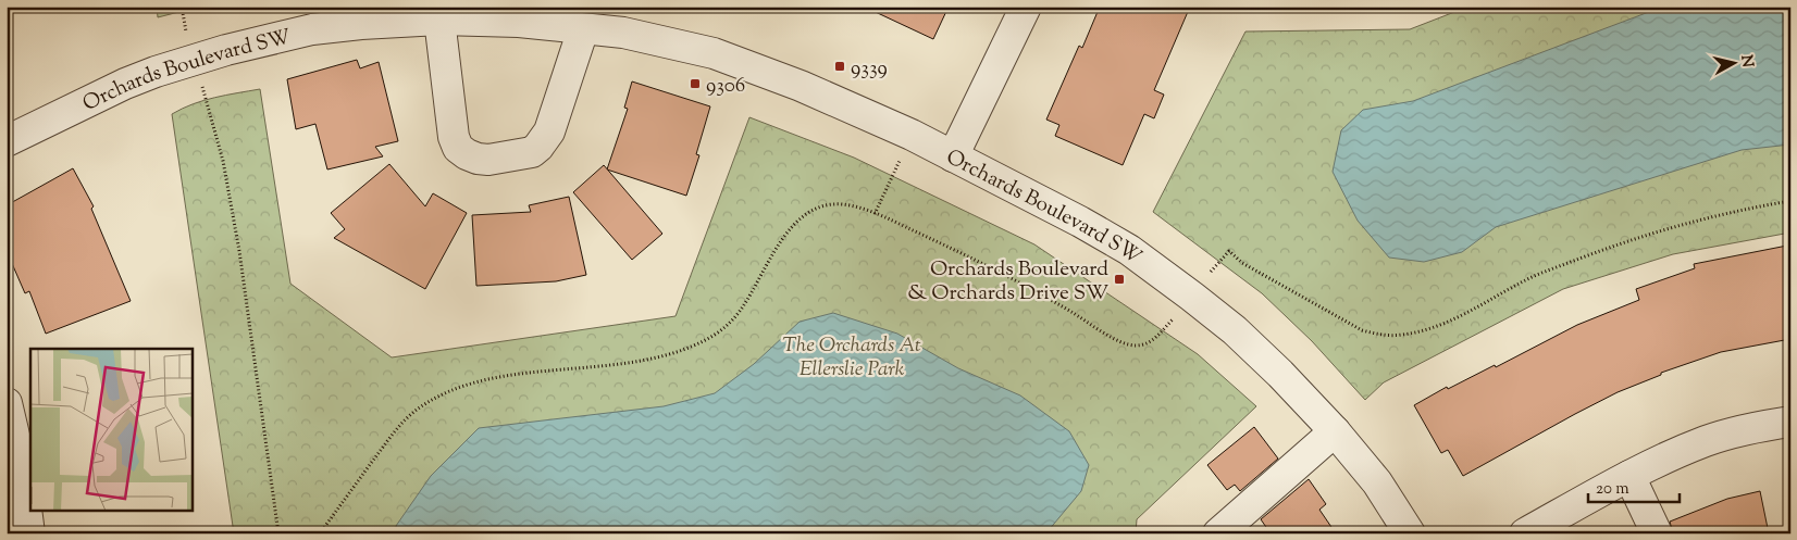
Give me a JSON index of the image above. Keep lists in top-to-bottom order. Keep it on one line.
{"streets":{"street":["Orchards Boulevard SW"]},"parks":["The Orchards At Ellerslie Park"],"places":{"transit":["9339","9306","Orchards Boulevard & Orchards Drive SW"]},"scale_bar":"20 m","north":"right"}
